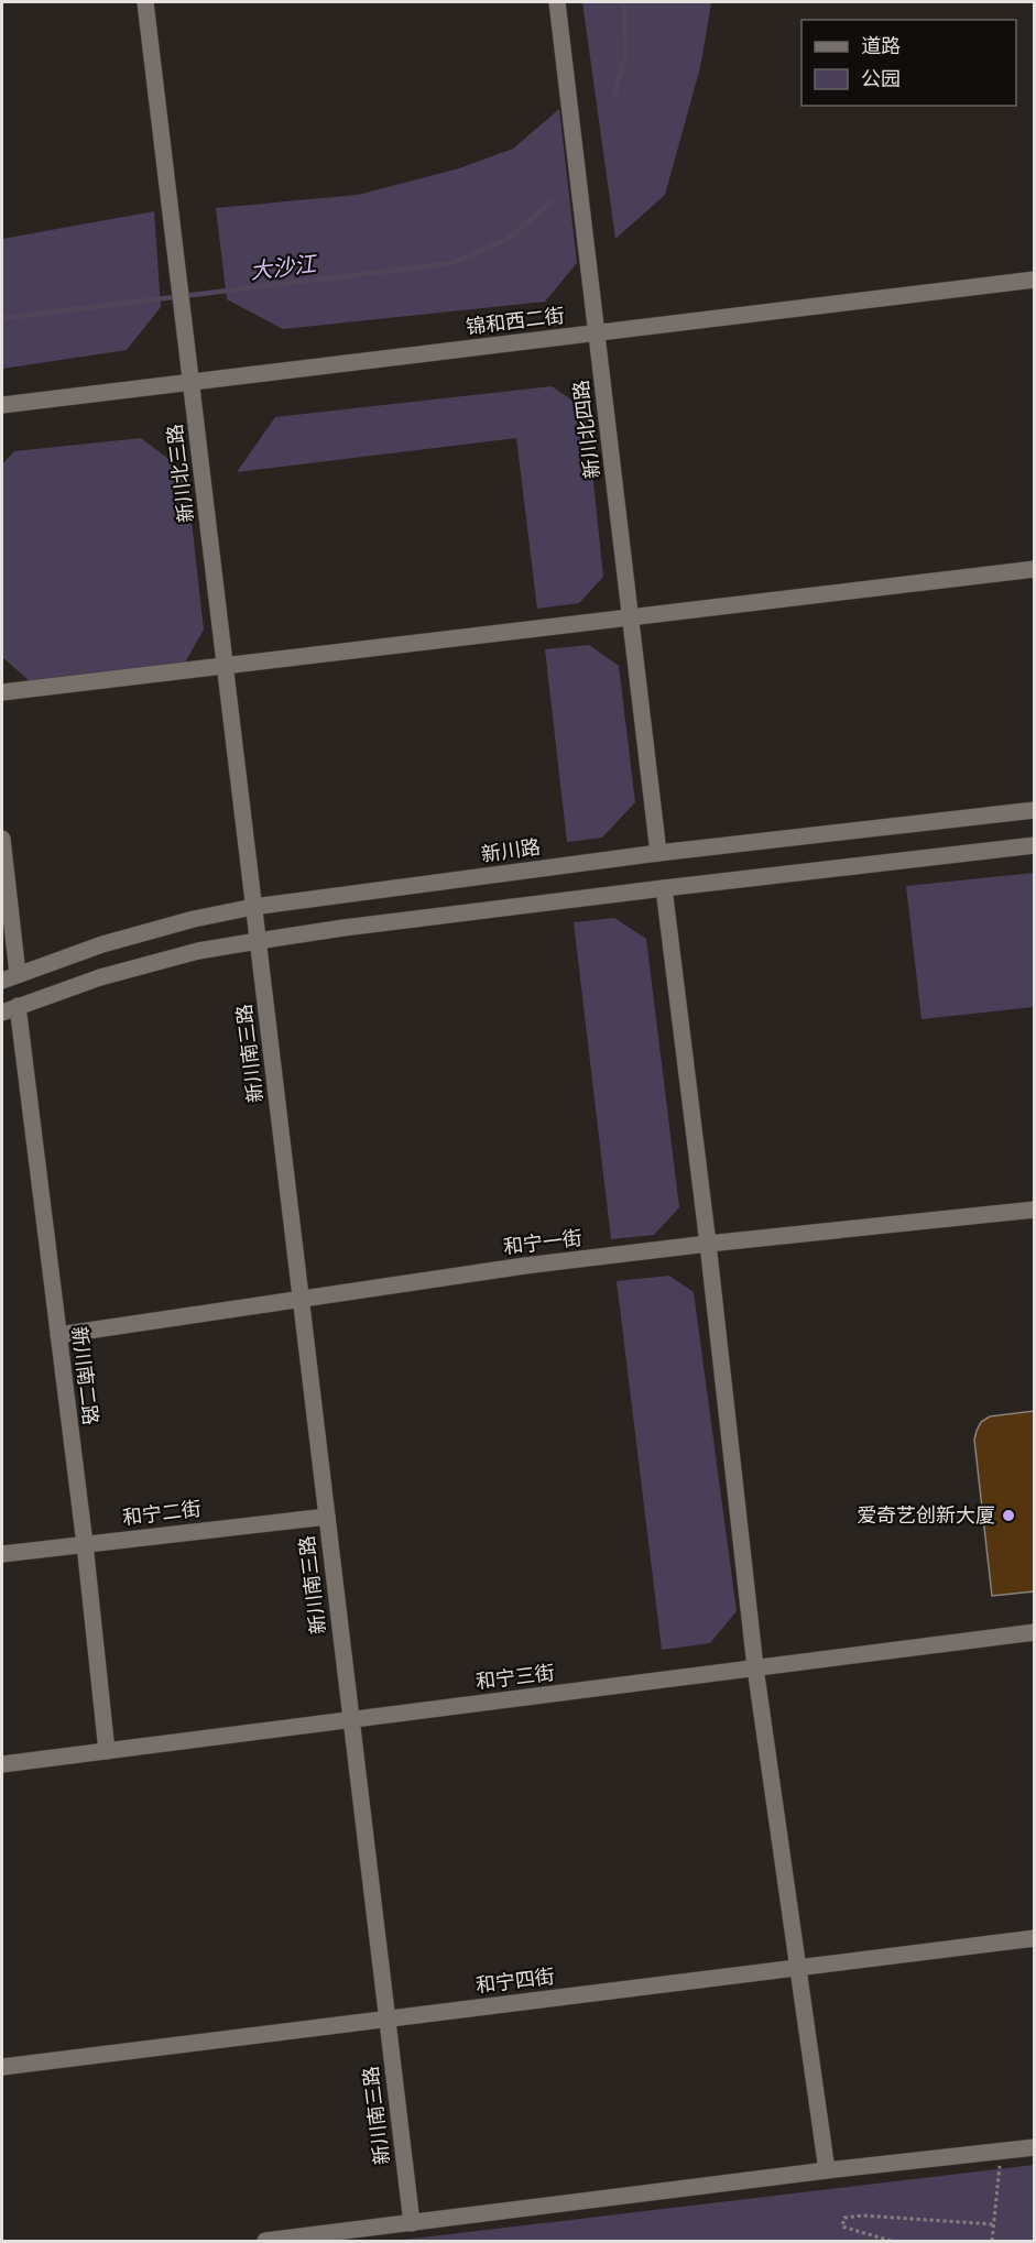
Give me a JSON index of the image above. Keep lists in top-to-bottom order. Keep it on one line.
{"streets":{"street":["锦和西二街","新川北四路","新川北三路","新川路","新川南三路","和宁一街","新川南二路","和宁二街","和宁三街","和宁四街"]},"crossings":[["锦和西二街","新川北四路"],["锦和西二街","新川北三路"],["新川北四路","新川路"],["新川北三路","新川路"],["新川北三路","新川南三路"],["新川南三路","和宁一街"],["新川南三路","和宁二街"],["新川南三路","和宁三街"],["新川南三路","和宁四街"],["和宁一街","新川南二路"],["新川南二路","和宁二街"],["新川南二路","和宁三街"]],"water":["大沙江"],"places":["爱奇艺创新大厦"],"legend":["道路","公园"]}
